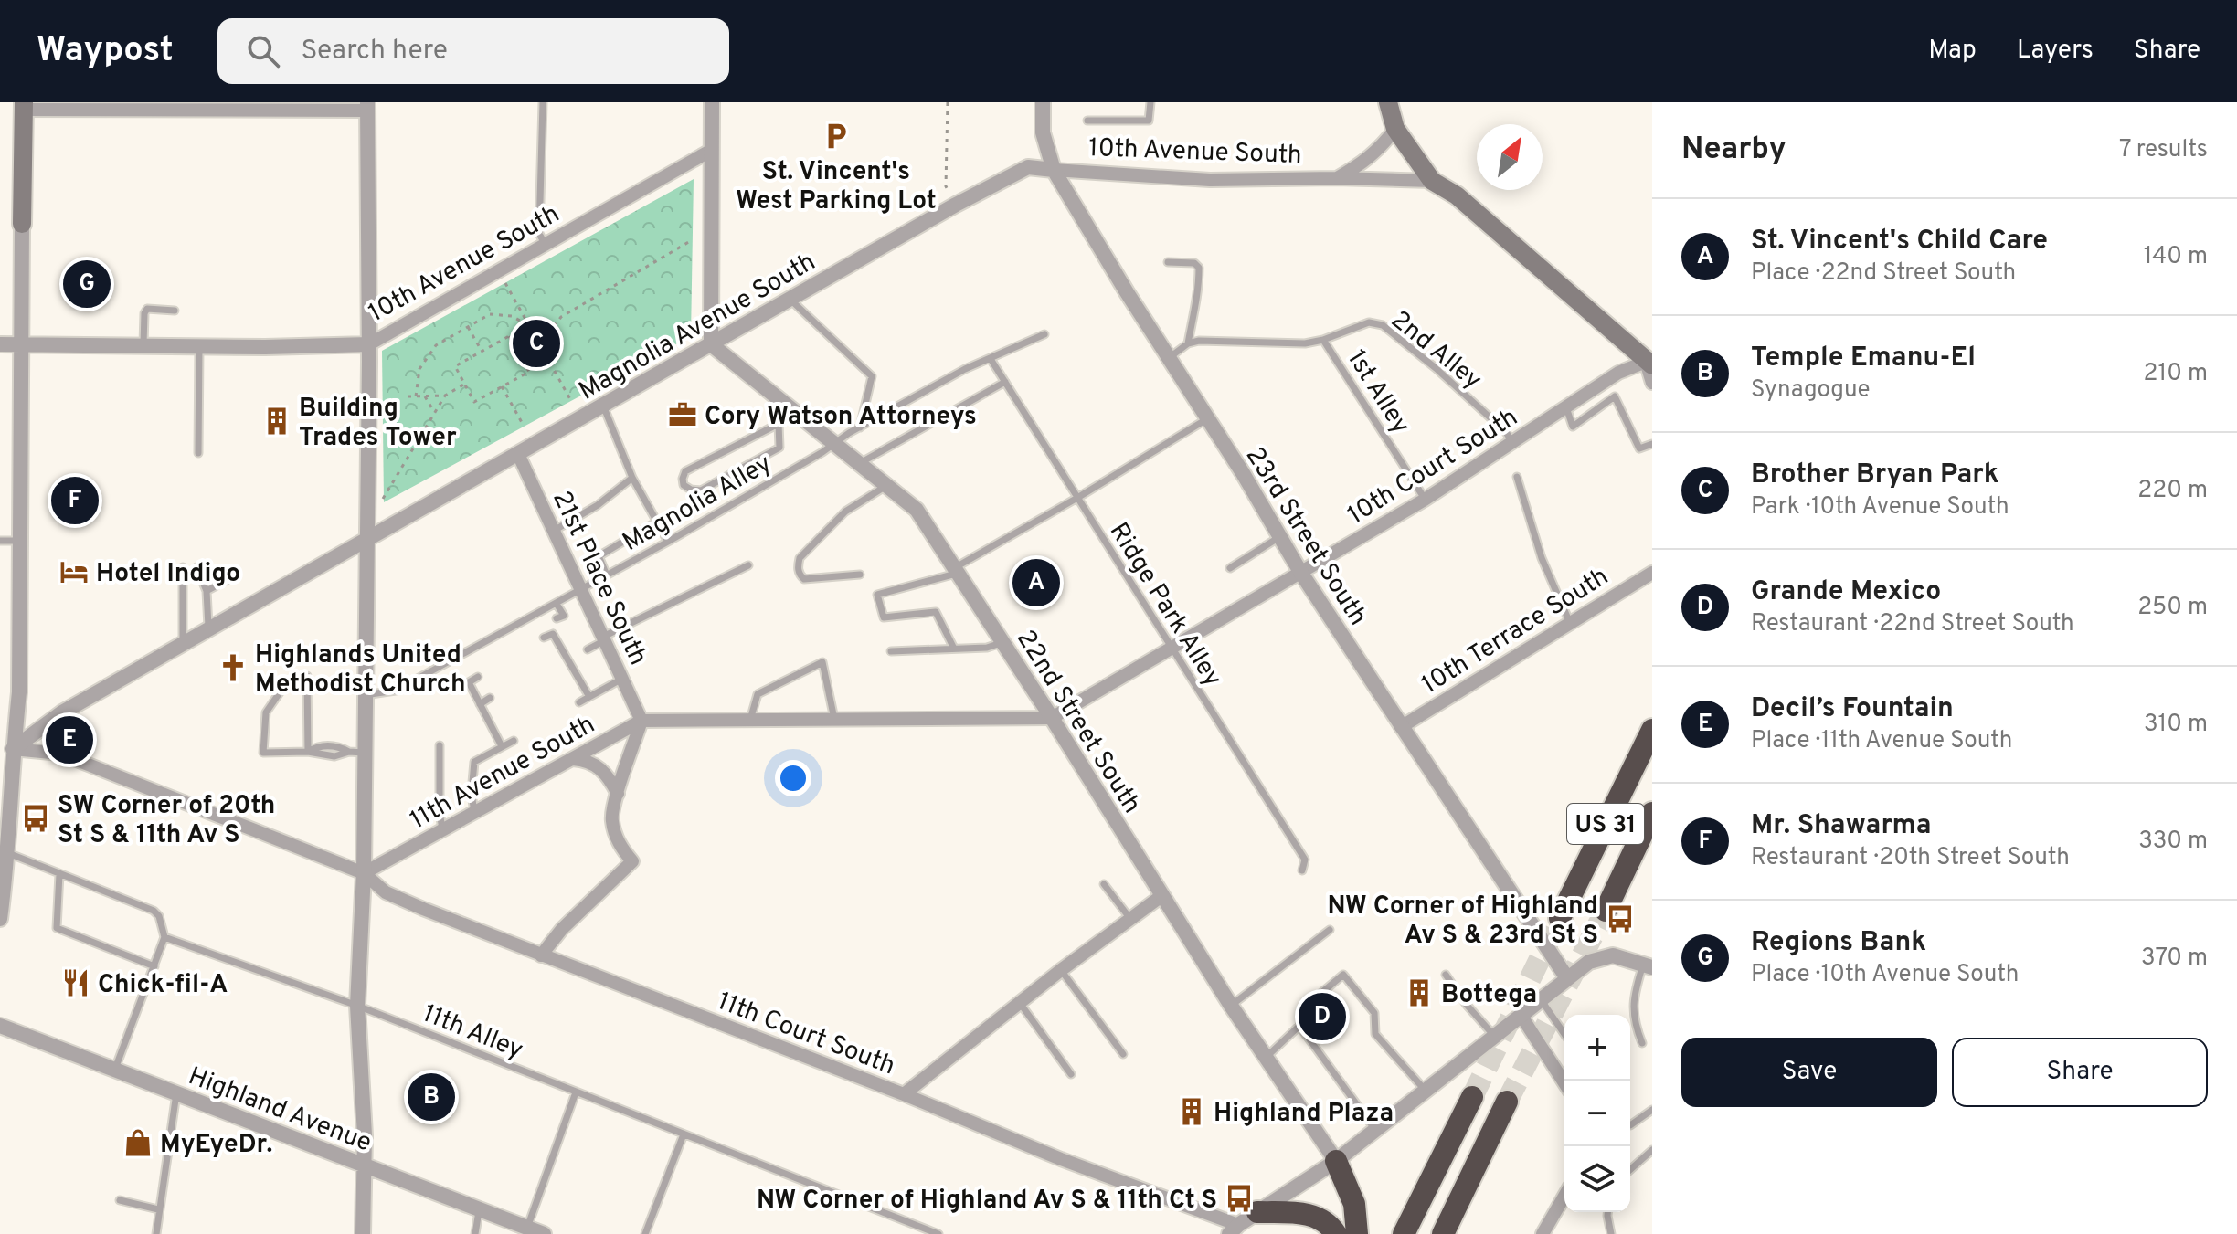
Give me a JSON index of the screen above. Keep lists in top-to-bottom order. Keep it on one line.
{"streets":{"highway":["US 31"],"street":["10th Avenue South","Magnolia Avenue South","10th Court South","23rd Street South","21st Place South","10th Terrace South","22nd Street South","11th Avenue South","11th Court South","Highland Avenue"],"lane":["2nd Alley","1st Alley","Magnolia Alley","Ridge Park Alley","11th Alley"]},"crossings":[["10th Avenue South","Magnolia Avenue South"],["10th Avenue South","23rd Street South"],["Magnolia Avenue South","23rd Street South"],["Magnolia Avenue South","21st Place South"],["Magnolia Avenue South","22nd Street South"],["2nd Alley","1st Alley"],["2nd Alley","10th Court South"],["1st Alley","10th Court South"],["10th Court South","23rd Street South"],["10th Court South","Ridge Park Alley"],["10th Court South","22nd Street South"],["10th Court South","11th Avenue South"],["Magnolia Alley","21st Place South"],["Magnolia Alley","Ridge Park Alley"],["Magnolia Alley","22nd Street South"],["23rd Street South","10th Terrace South"],["21st Place South","11th Avenue South"],["22nd Street South","11th Avenue South"],["11th Avenue South","11th Court South"]],"places":{"parking":["St. Vincent's West Parking Lot"],"office":["Cory Watson Attorneys"],"building":["Building Trades Tower","Bottega","Highland Plaza"],"hotel":["Hotel Indigo"],"church":["Highlands United Methodist Church"],"bus stop":["SW Corner of 20th St S & 11th Av S","NW Corner of Highland Av S & 23rd St S","NW Corner of Highland Av S & 11th Ct S"],"restaurant":["Chick-fil-A"],"shop":["MyEyeDr."]},"north":"top right","page":{"header":"Waypost","search":"Search here","nav":["Map","Layers","Share"],"heading":["Nearby","7 results"],"list":[{"mark":"A","name":"St. Vincent's Child Care","note":"Place · 22nd Street South","value":"140 m"},{"mark":"B","name":"Temple Emanu-El","note":"Synagogue","value":"210 m"},{"mark":"C","name":"Brother Bryan Park","note":"Park · 10th Avenue South","value":"220 m"},{"mark":"D","name":"Grande Mexico","note":"Restaurant · 22nd Street South","value":"250 m"},{"mark":"E","name":"Decil’s Fountain","note":"Place · 11th Avenue South","value":"310 m"},{"mark":"F","name":"Mr. Shawarma","note":"Restaurant · 20th Street South","value":"330 m"},{"mark":"G","name":"Regions Bank","note":"Place · 10th Avenue South","value":"370 m"}],"pins":["G","C","F","A","E","D","B"],"map_buttons":["+","−"],"buttons":["Save","Share"]}}
